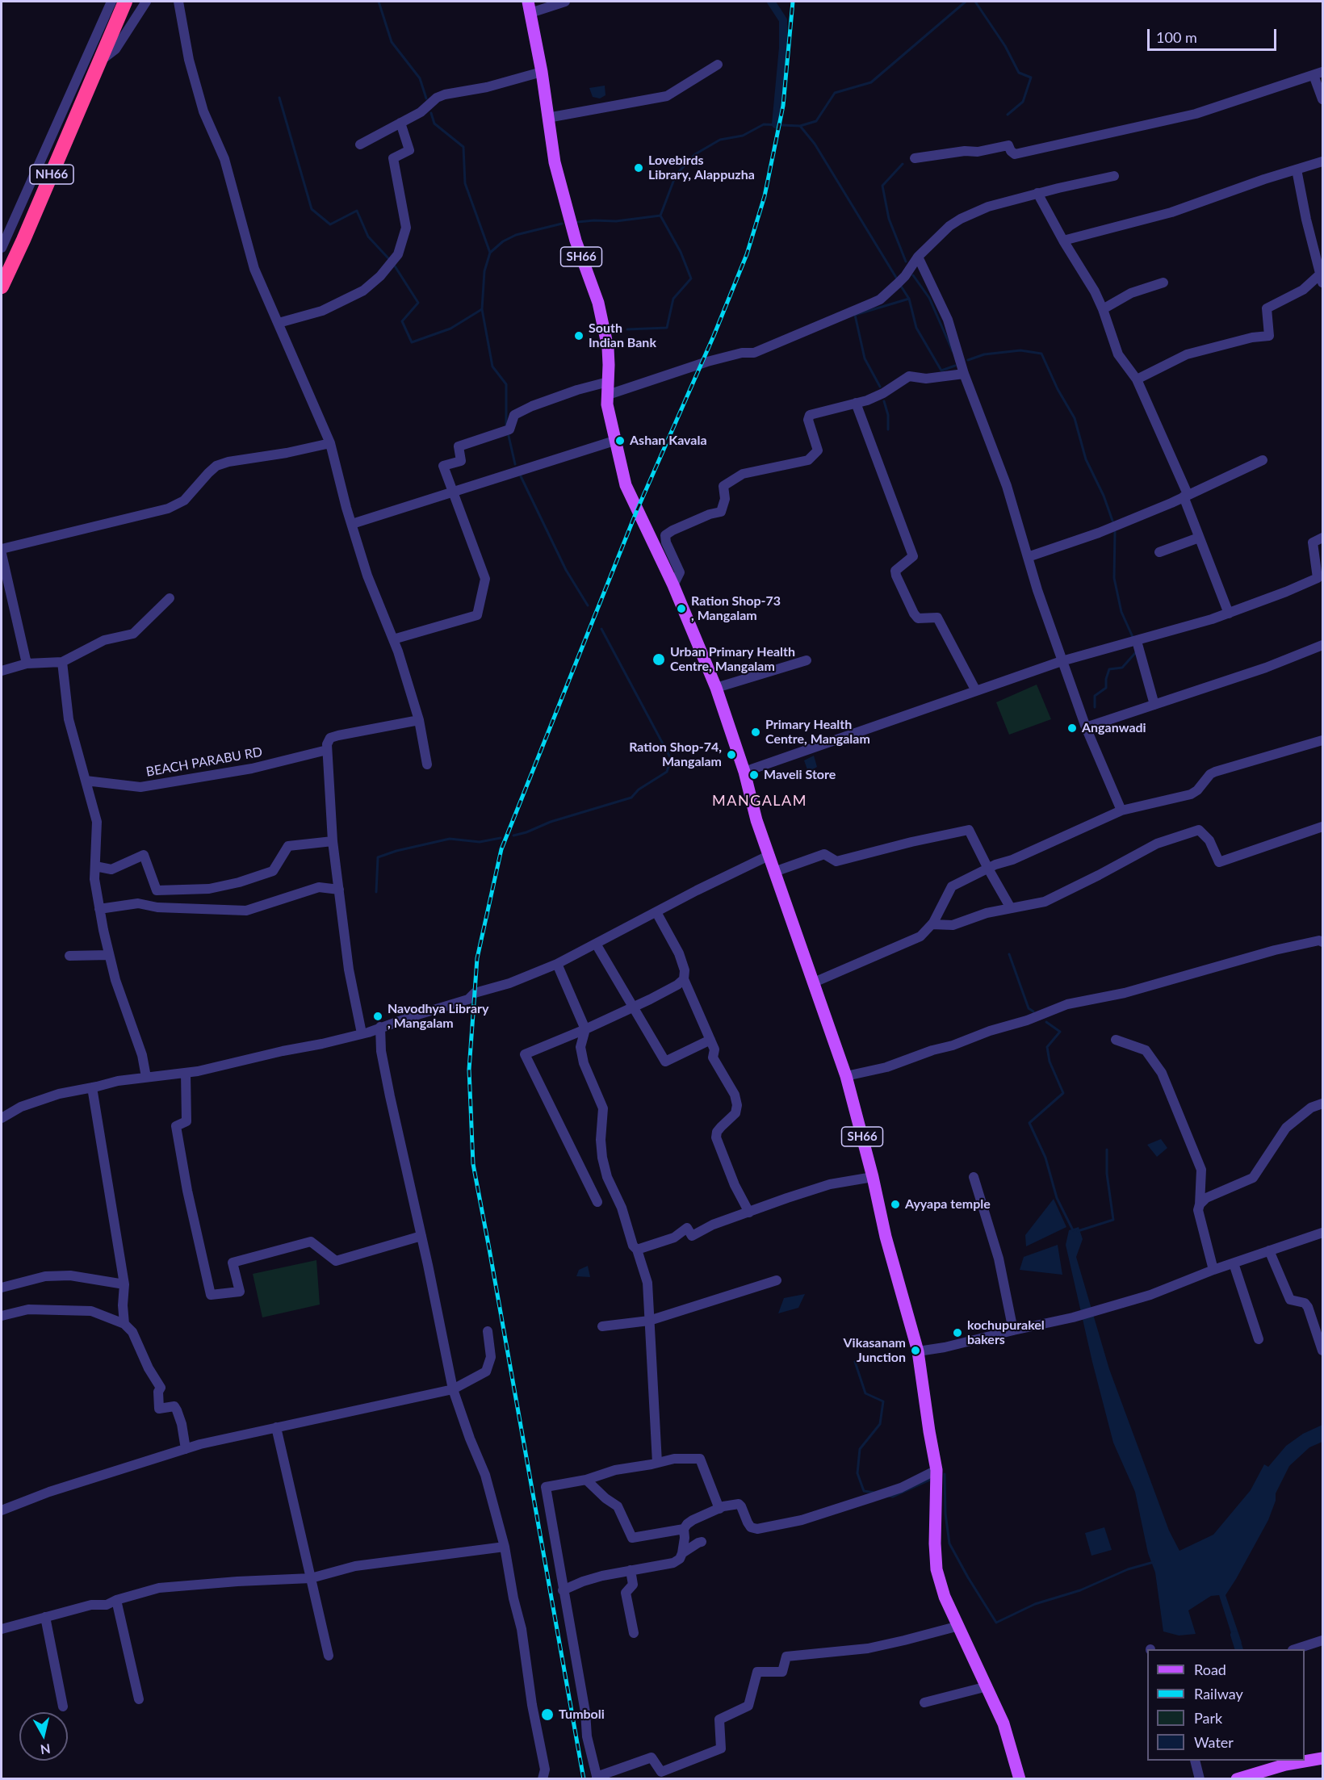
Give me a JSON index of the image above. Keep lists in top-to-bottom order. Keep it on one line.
{"streets":{"highway":["NH66"],"main road":["SH66"],"street":["BEACH PARABU RD"]},"districts":["MANGALAM"],"places":["Lovebirds Library, Alappuzha","South Indian Bank","Ashan Kavala","Ration Shop-73 , Mangalam","Urban Primary Health Centre, Mangalam","Anganwadi","Primary Health Centre, Mangalam","Ration Shop-74, Mangalam","Maveli Store","Navodhya Library , Mangalam","Ayyapa temple","kochupurakel bakers","Vikasanam Junction","Tumboli"],"legend":["Road","Railway","Park","Water"],"scale_bar":"100 m","north":"bottom"}
